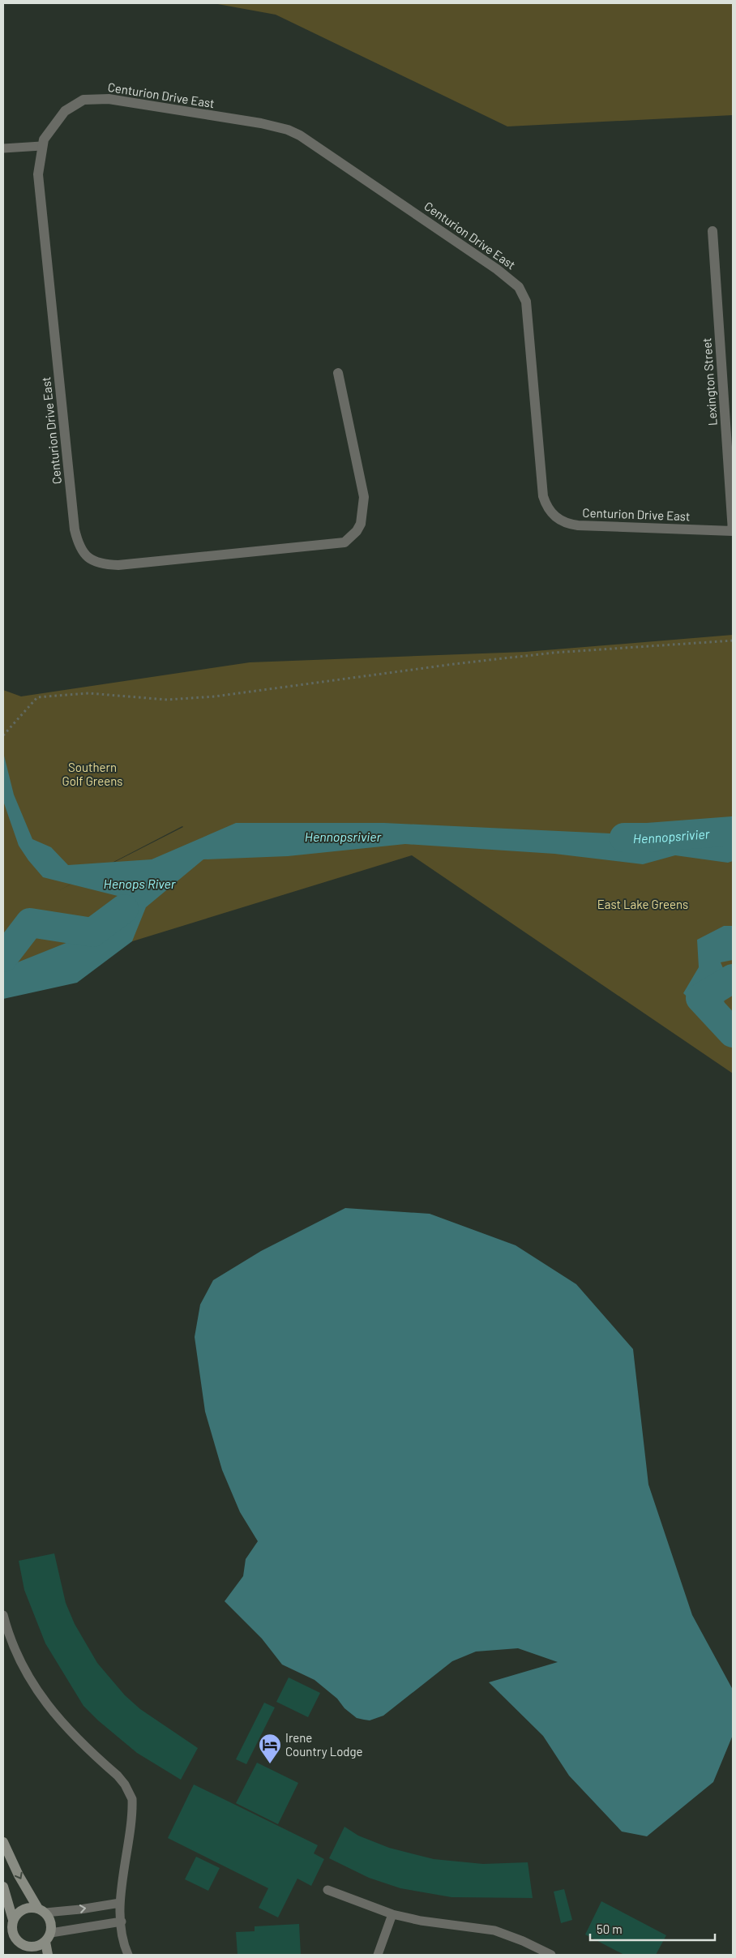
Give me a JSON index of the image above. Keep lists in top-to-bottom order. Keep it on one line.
{"streets":{"street":["Centurion Drive East","Lexington Street"]},"crossings":[["Centurion Drive East","Lexington Street"]],"water":["Hennopsrivier","Henops River"],"parks":["Southern Golf Greens","East Lake Greens"],"places":{"hotel":["Irene Country Lodge"]},"scale_bar":"50 m"}
